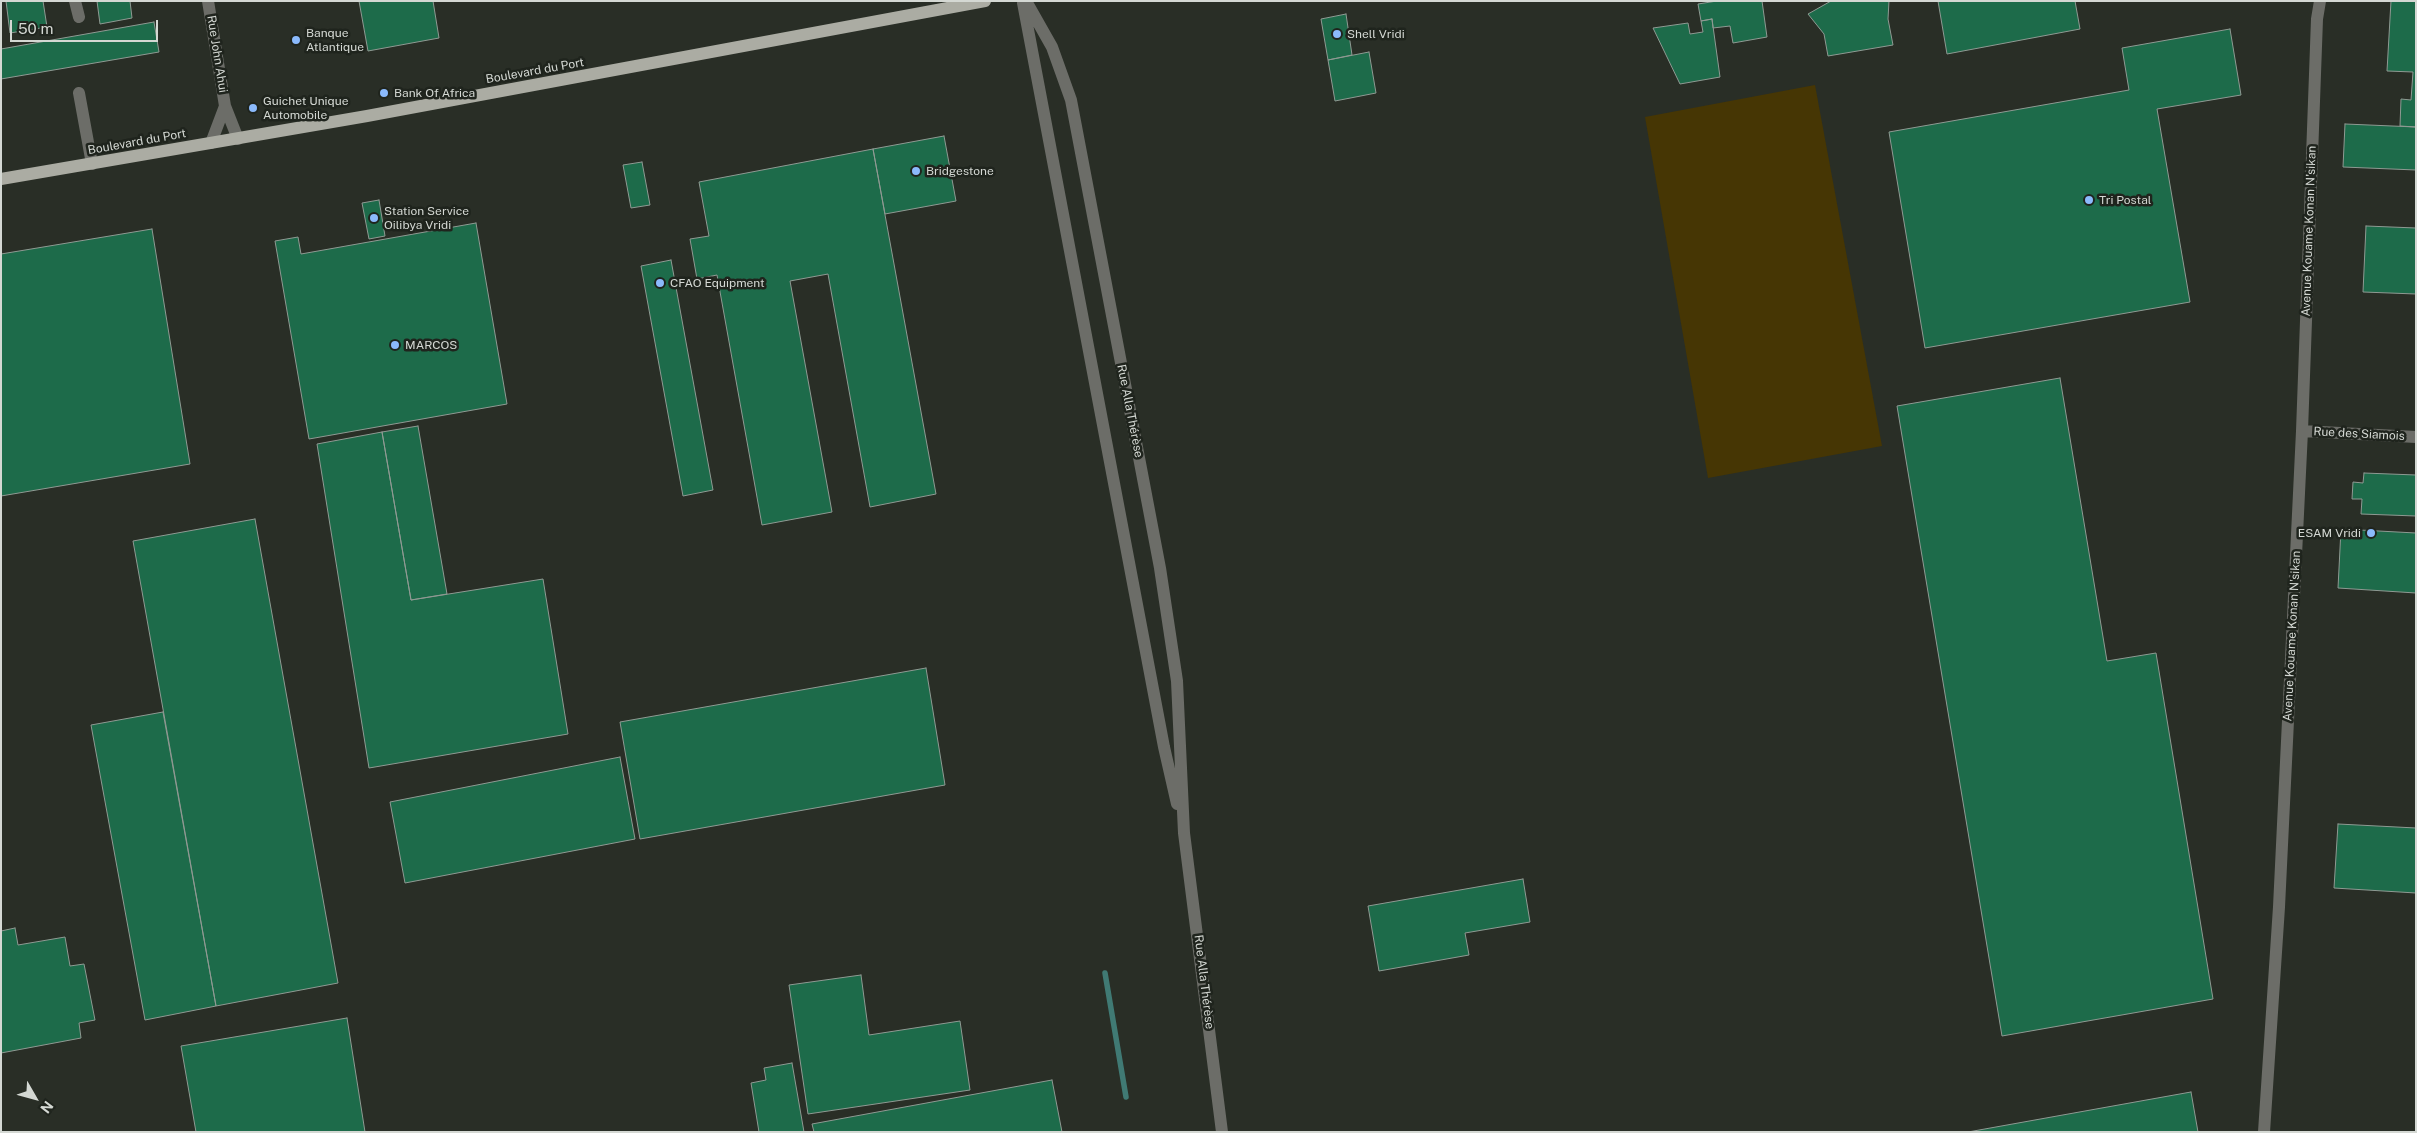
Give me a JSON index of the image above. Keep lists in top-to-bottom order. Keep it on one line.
{"streets":{"main road":["Boulevard du Port"],"street":["Rue John Ahui","Avenue Kouame Konan N'sikan","Rue Alla Thérèse","Rue des Siamois"]},"crossings":[["Rue John Ahui","Boulevard du Port"],["Avenue Kouame Konan N'sikan","Rue des Siamois"]],"places":["Shell Vridi","Banque Atlantique","Bank Of Africa","Guichet Unique Automobile","Bridgestone","Tri Postal","Station Service Oilibya Vridi","CFAO Equipment","MARCOS","ESAM Vridi"],"scale_bar":"50 m","north":"bottom right"}
